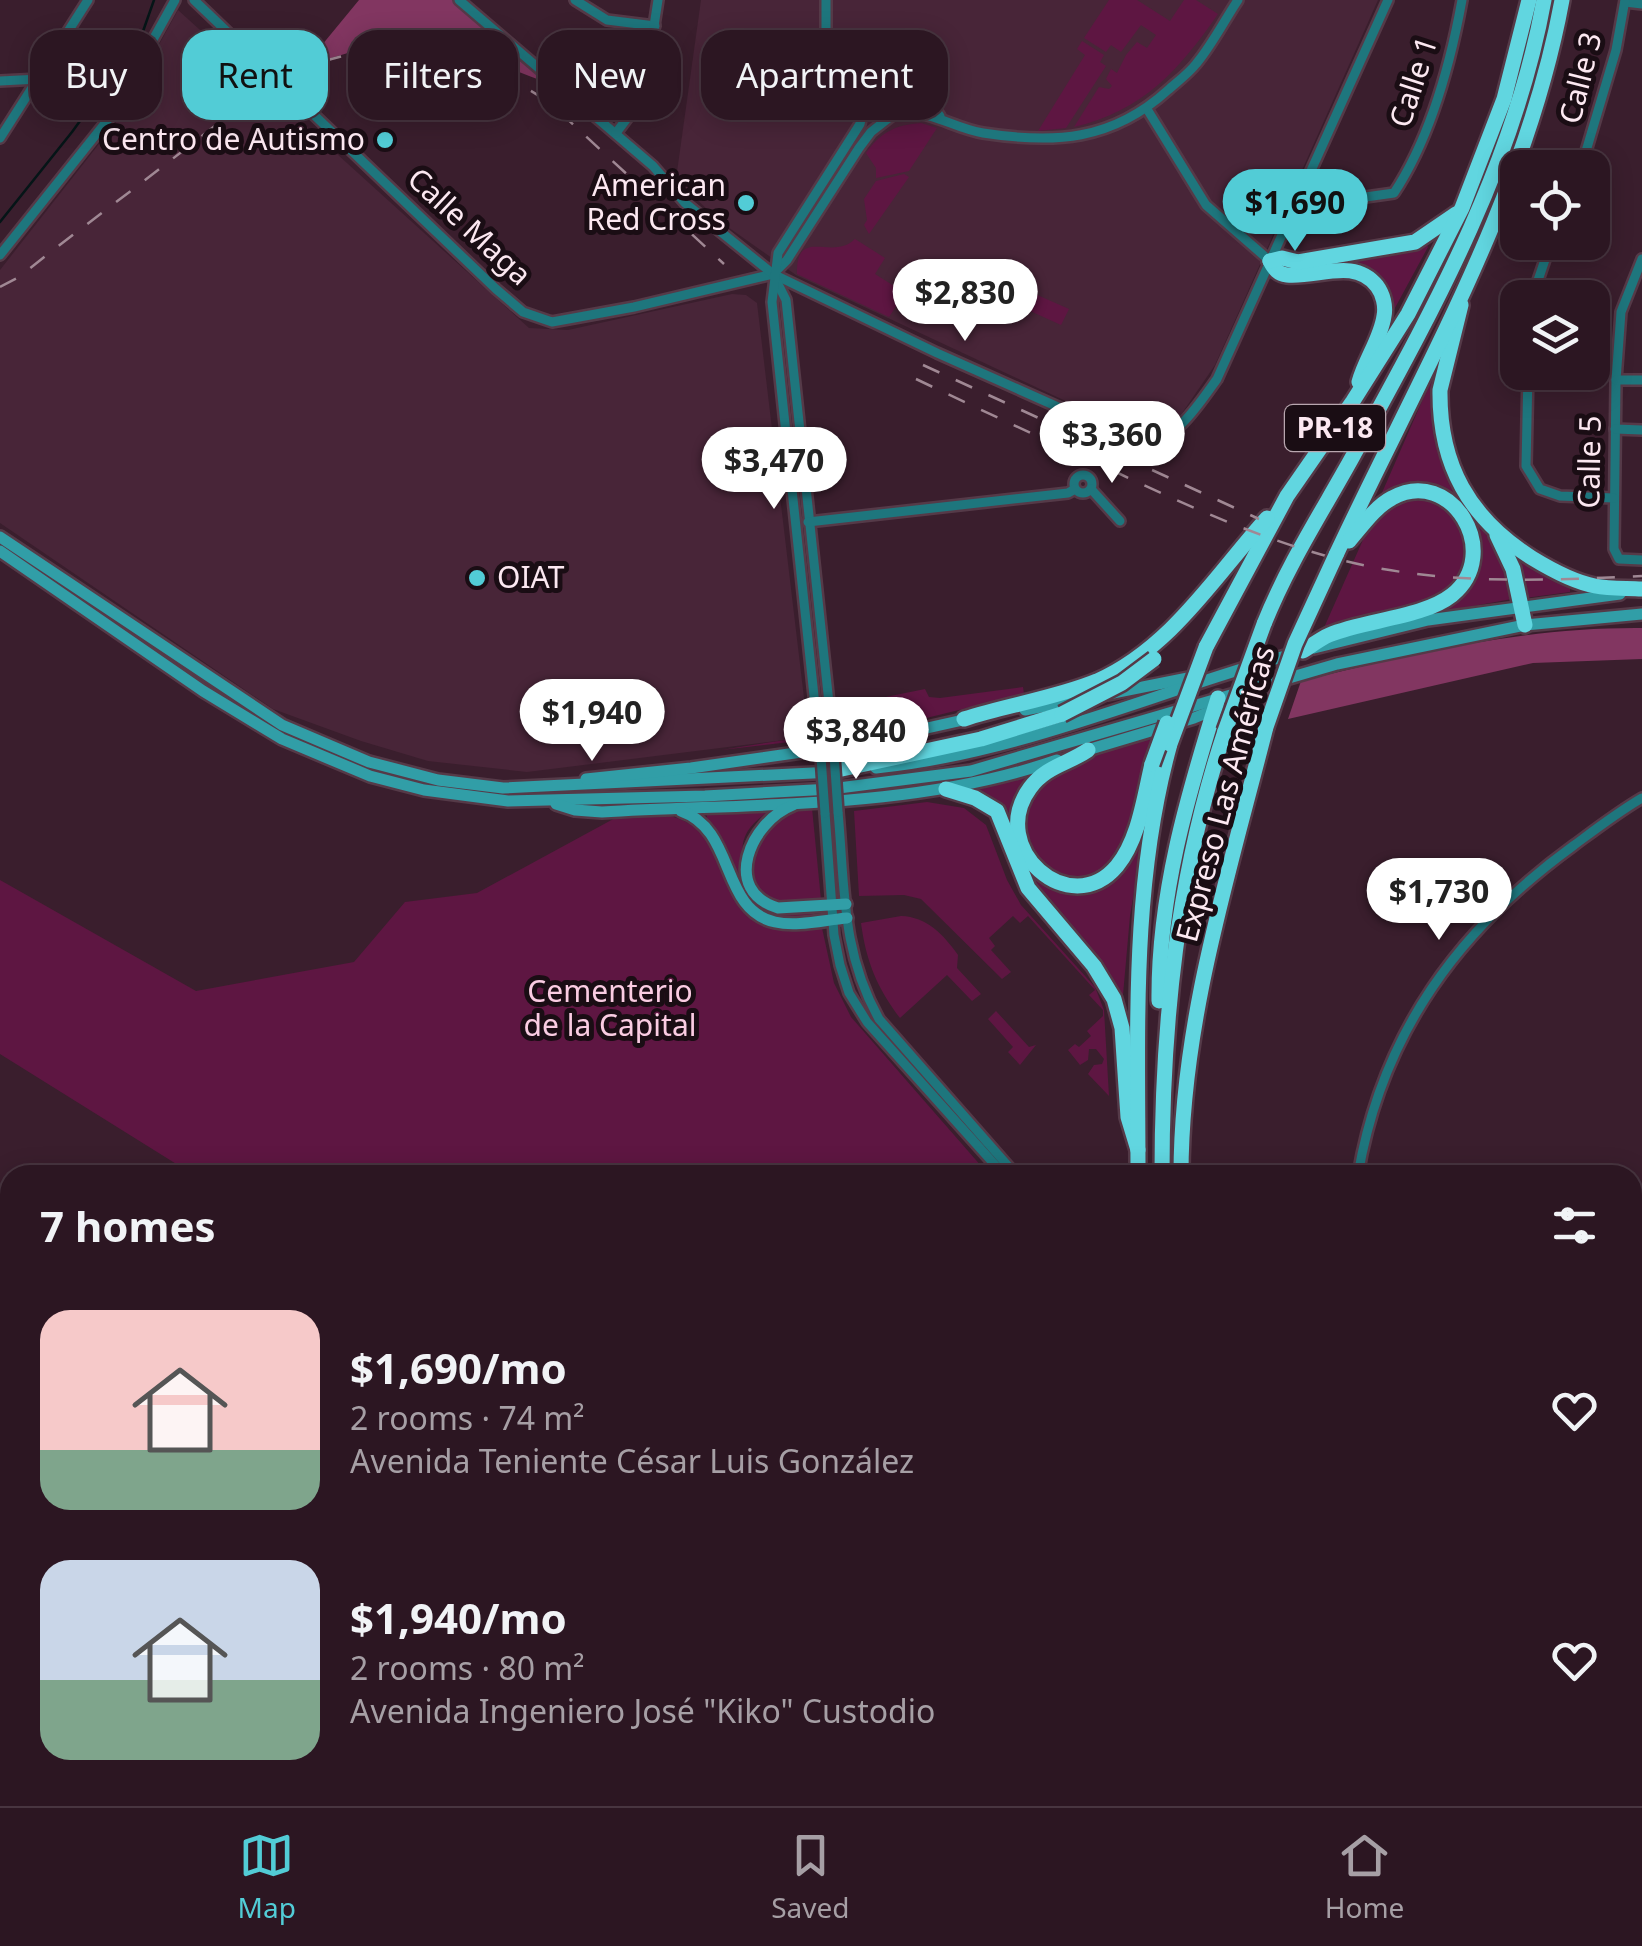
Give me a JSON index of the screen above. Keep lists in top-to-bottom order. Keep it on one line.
{"streets":{"highway":["PR-18","Expreso Las Américas"],"street":["Calle 3","Calle 1","Calle Maga","Calle 5"]},"parks":["Cementerio de la Capital"],"places":["Centro de Autismo","American Red Cross","OIAT"],"page":{"chip":["Buy","Rent","Filters","New","Apartment"],"price":["$1,690","$2,830","$3,360","$3,470","$1,940","$3,840","$1,730"],"heading":"7 homes","list":[{"name":"$1,690/mo","note":"2 rooms · 74 m² · Avenida Teniente César Luis González"},{"name":"$1,940/mo","note":"2 rooms · 80 m² · Avenida Ingeniero José \"Kiko\" Custodio"}],"tabs":["Map","Saved","Home"]}}
